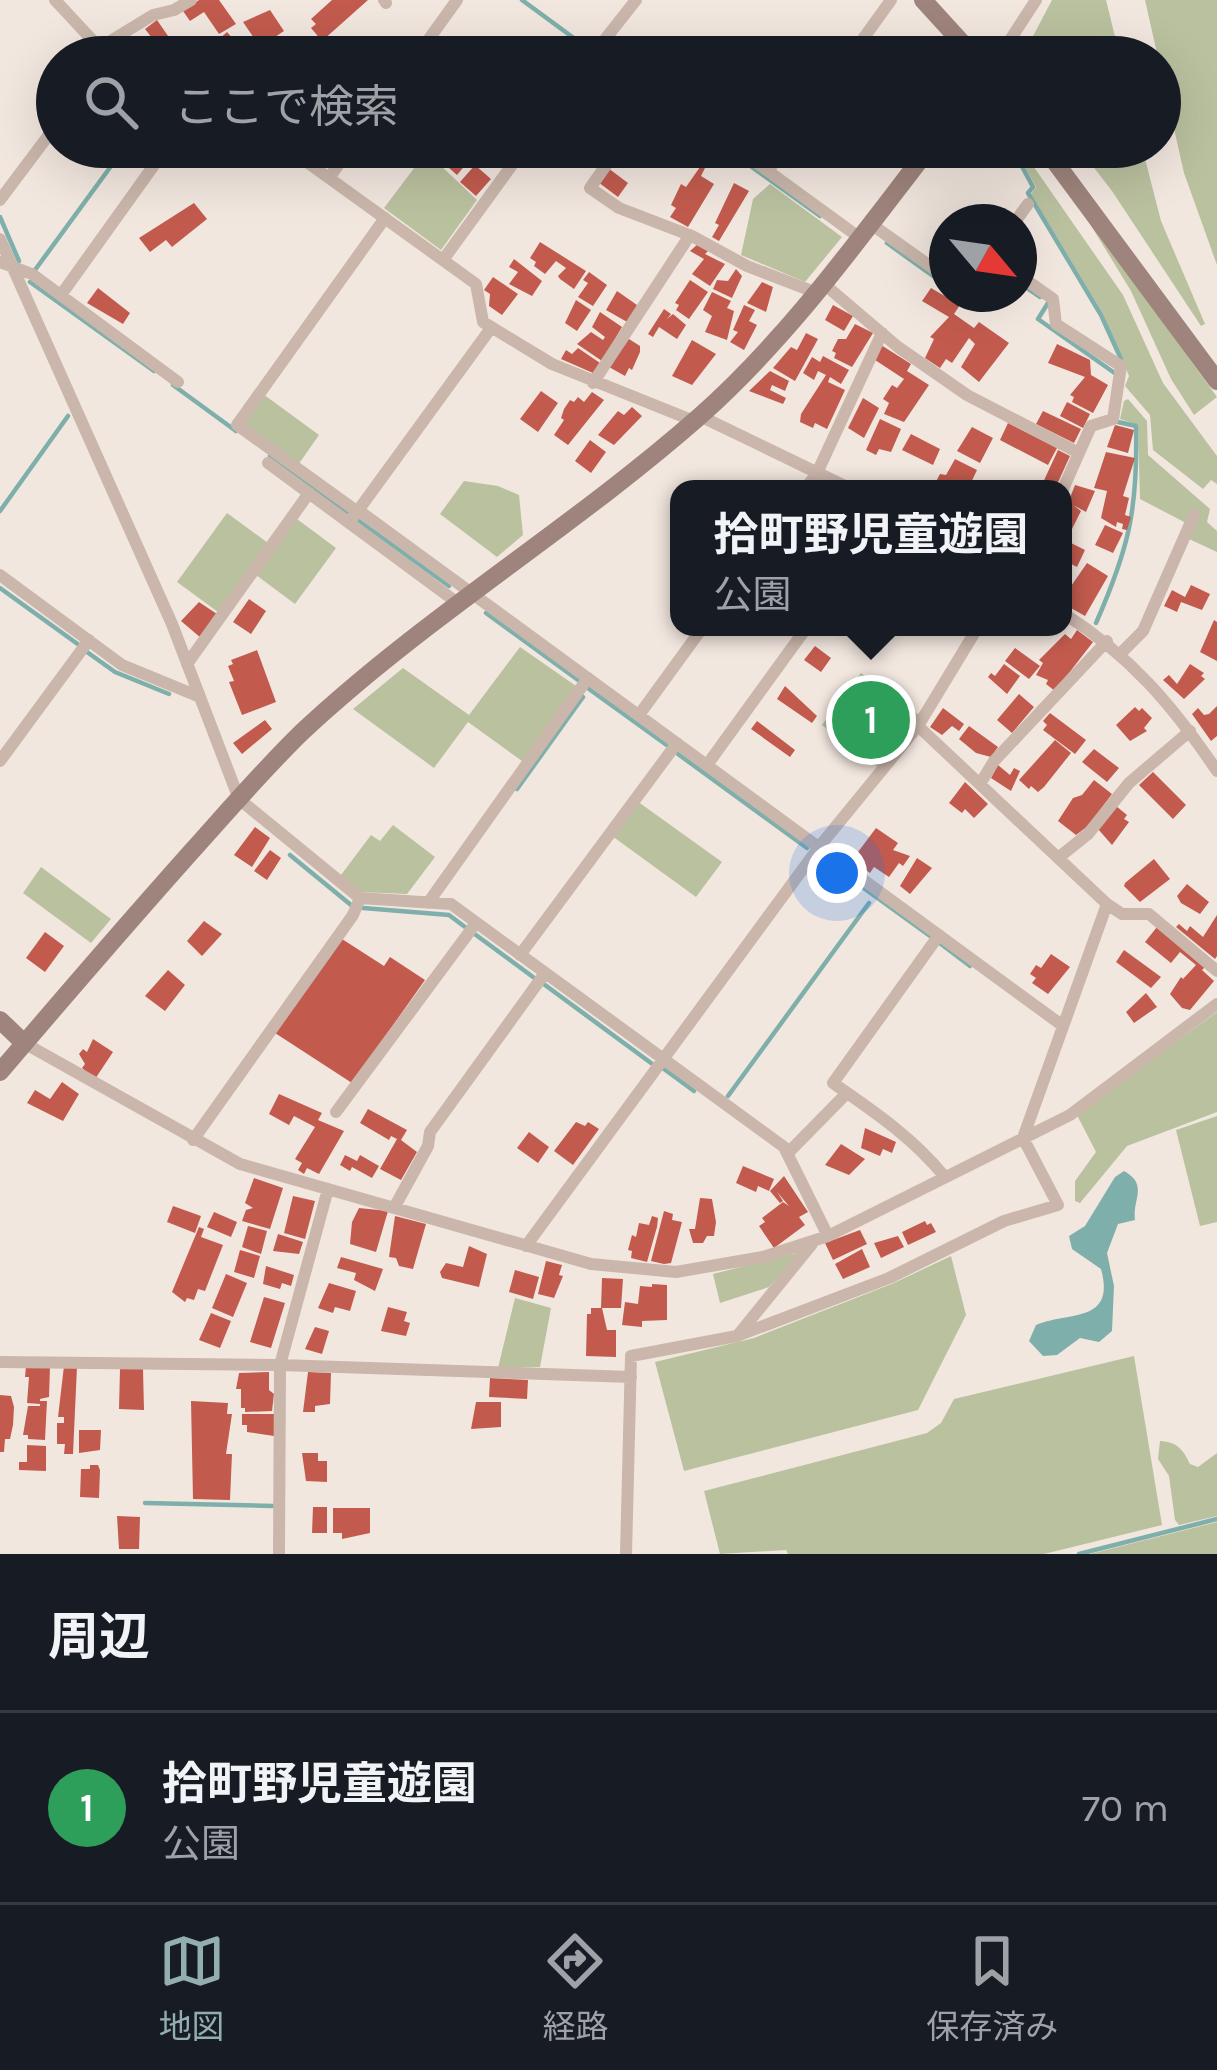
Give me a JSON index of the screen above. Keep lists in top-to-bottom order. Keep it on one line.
{"north":"bottom right","page":{"search":"ここで検索","popup":["拾町野児童遊園","公園"],"pins":"1","heading":"周辺","list":[{"mark":"1","name":"拾町野児童遊園","note":"公園","value":"70 m"}],"nav":["地図","経路","保存済み"]}}
